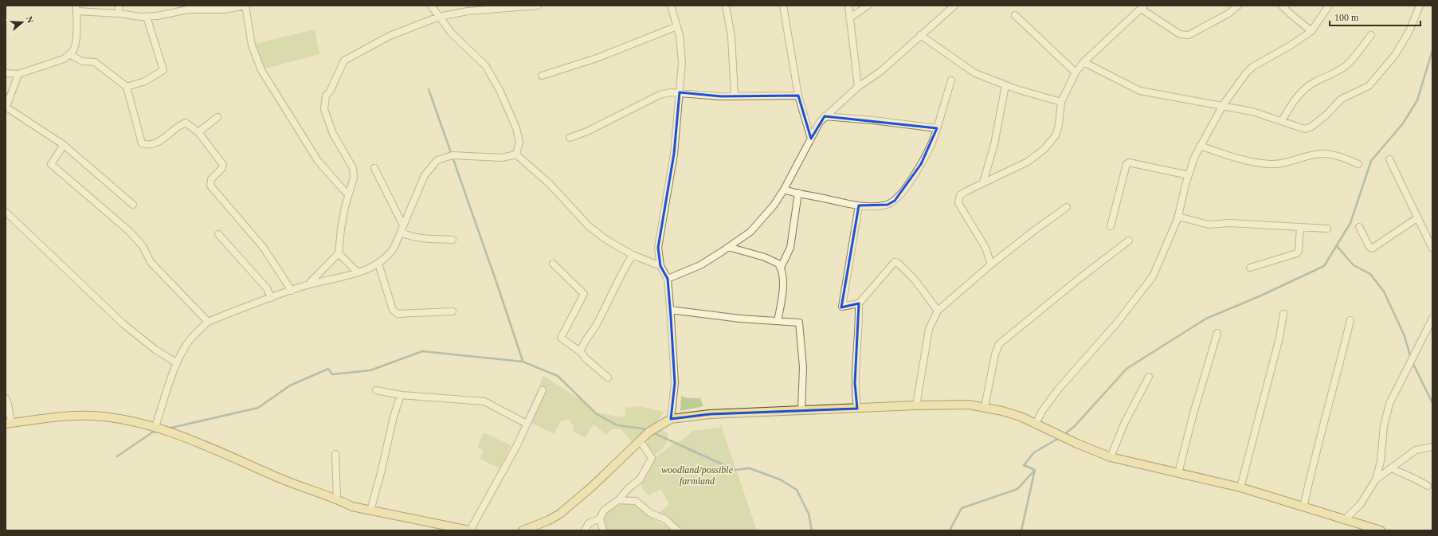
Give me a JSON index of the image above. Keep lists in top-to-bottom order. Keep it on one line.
{"parks":["woodland/possible farmland"],"scale_bar":"100 m","north":"right"}
